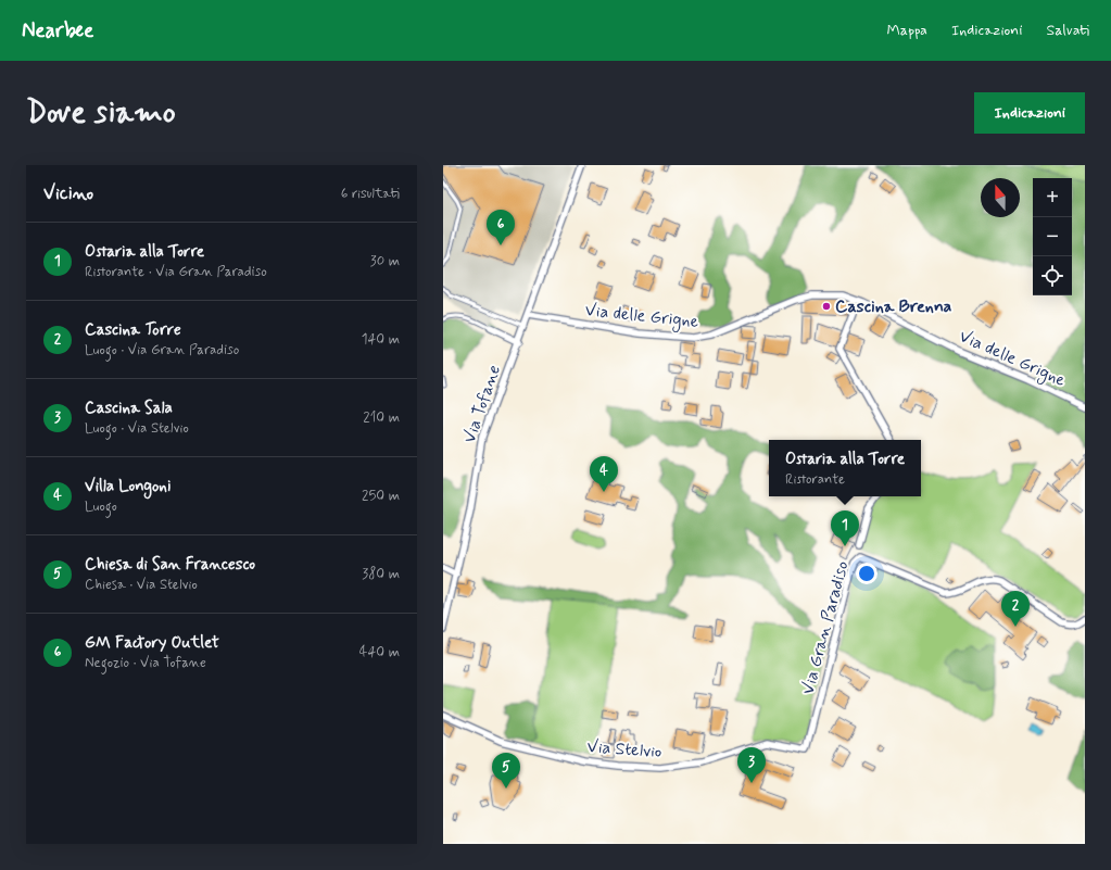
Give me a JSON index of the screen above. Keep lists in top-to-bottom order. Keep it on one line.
{"streets":{"street":["Via delle Grigne","Via Tofane","Via Gran Paradiso","Via Stelvio"]},"crossings":[["Via delle Grigne","Via Tofane"],["Via Gran Paradiso","Via Stelvio"]],"places":["Cascina Brenna"],"north":"top","page":{"header":"Nearbee","nav":["Mappa","Indicazioni","Salvati"],"buttons":"Indicazioni","title":"Dove siamo","heading":["Vicino","6 risultati"],"map_buttons":["+","−"],"pins":["6","4","1","2","3","5"],"list":[{"mark":"1","name":"Ostaria alla Torre","note":"Ristorante · Via Gran Paradiso","value":"30 m"},{"mark":"2","name":"Cascina Torre","note":"Luogo · Via Gran Paradiso","value":"140 m"},{"mark":"3","name":"Cascina Sala","note":"Luogo · Via Stelvio","value":"210 m"},{"mark":"4","name":"Villa Longoni","note":"Luogo","value":"250 m"},{"mark":"5","name":"Chiesa di San Francesco","note":"Chiesa · Via Stelvio","value":"380 m"},{"mark":"6","name":"GM Factory Outlet","note":"Negozio · Via Tofane","value":"440 m"}],"popup":["Ostaria alla Torre","Ristorante"]}}
